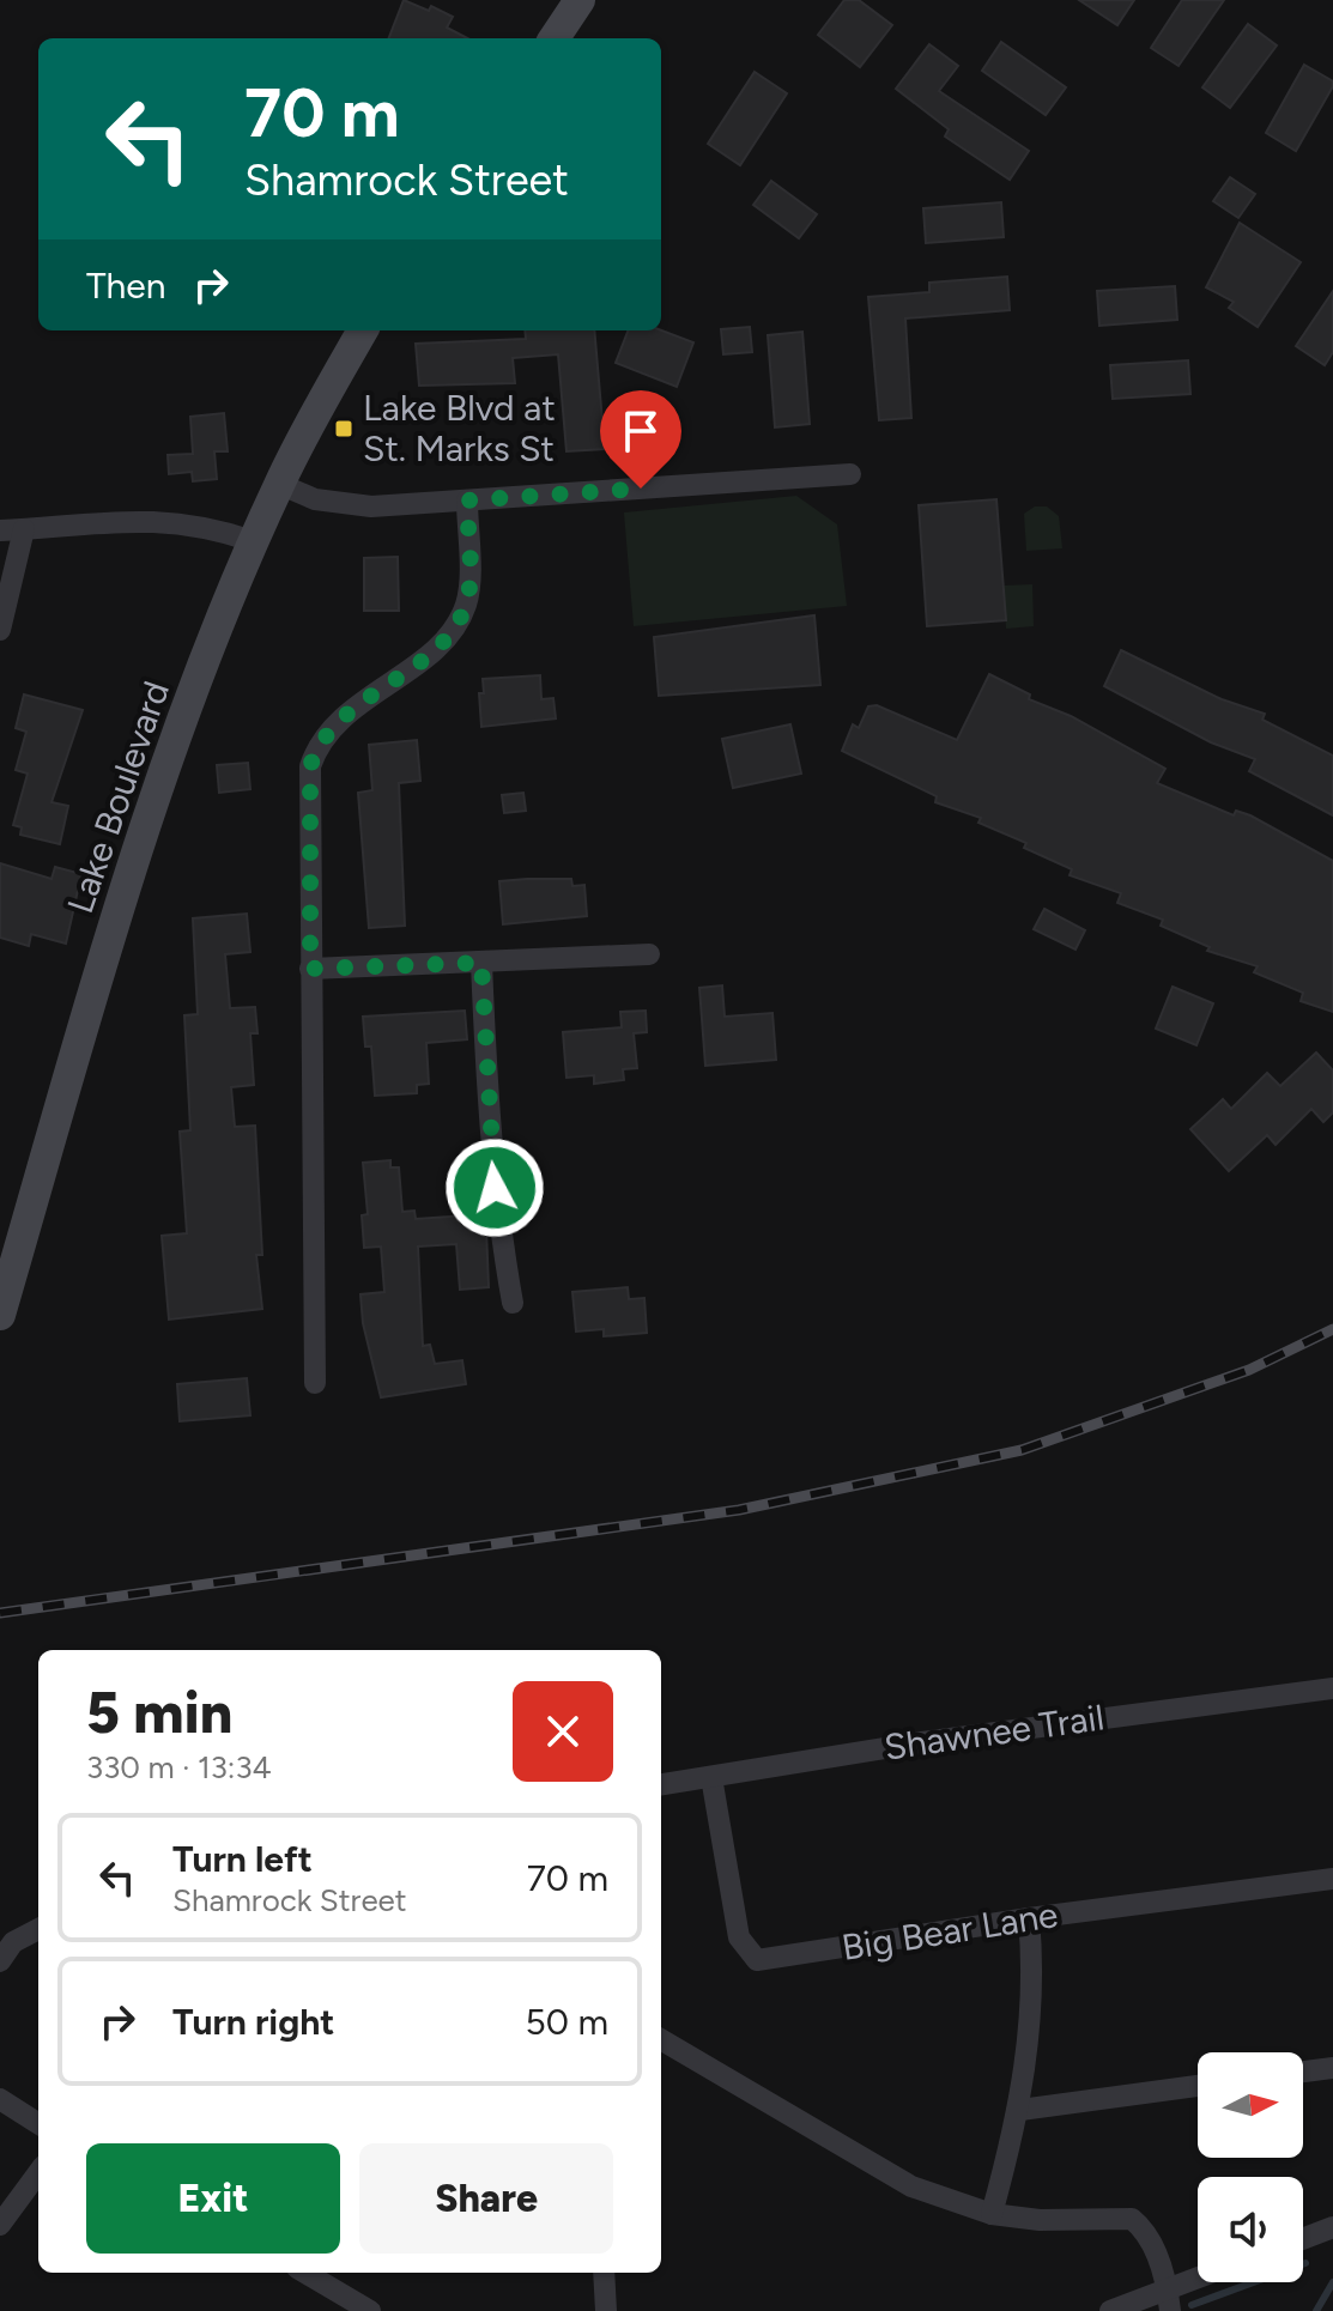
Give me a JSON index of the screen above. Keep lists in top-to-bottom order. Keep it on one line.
{"streets":{"main road":["Lake Boulevard"],"street":["Shawnee Trail","Big Bear Lane"]},"crossings":[["Shawnee Trail","Big Bear Lane"]],"places":{"transit":["Lake Blvd at St. Marks St"]},"north":"right","page":{"turn":["70 m","Shamrock Street"],"then":"Then","heading":["5 min","330 m · 13:34"],"list":[{"name":"Turn left","note":"Shamrock Street","value":"70 m"},{"name":"Turn right","value":"50 m"}],"buttons":["Exit","Share"]}}
